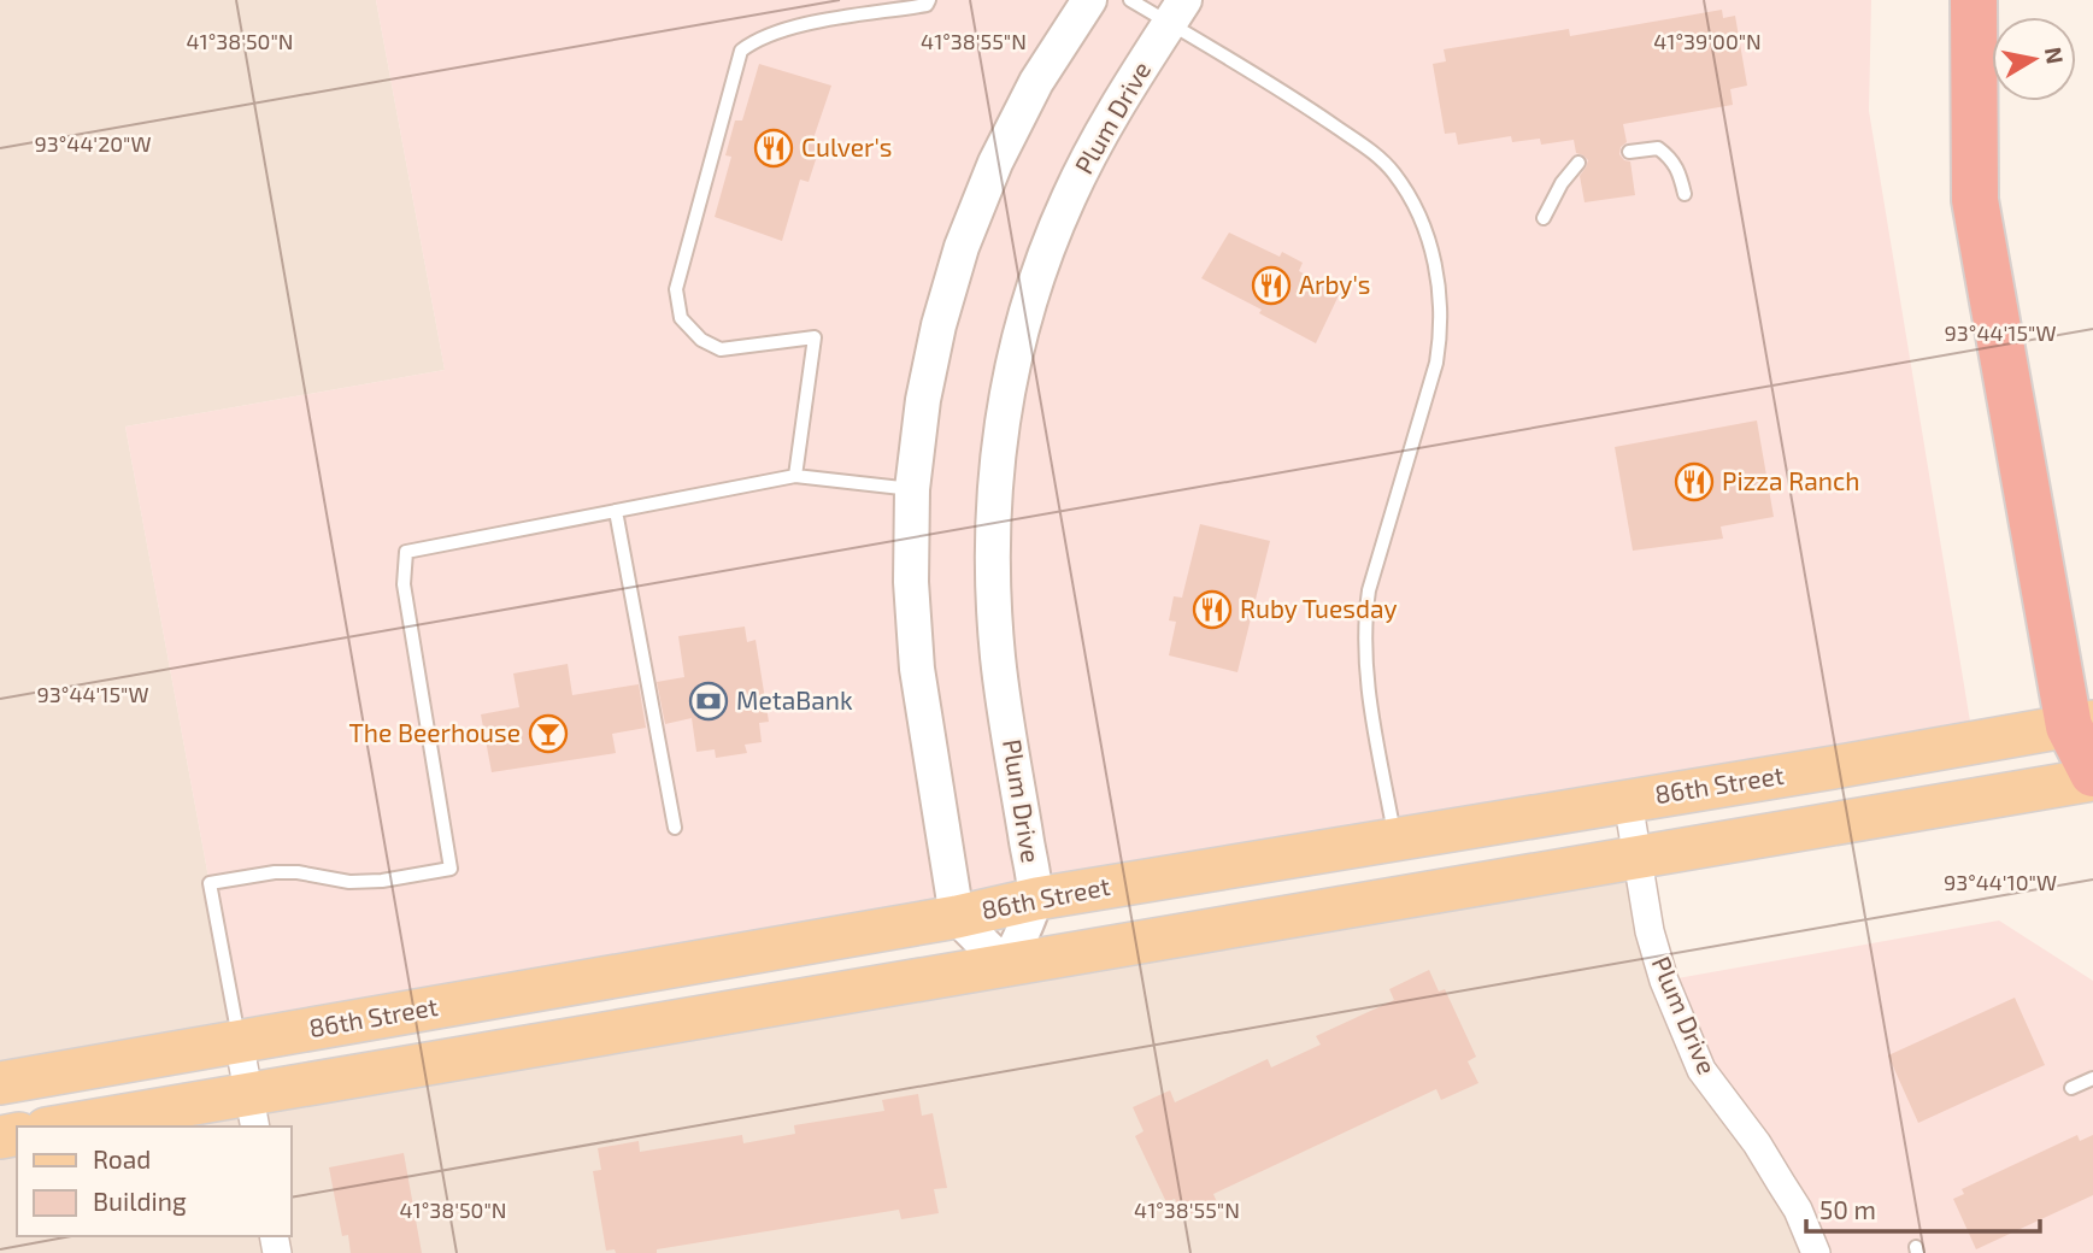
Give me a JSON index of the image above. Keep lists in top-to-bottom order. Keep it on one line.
{"streets":{"main road":["86th Street"],"street":["Plum Drive"]},"crossings":[["Plum Drive","86th Street"]],"places":{"restaurant":["Culver's","Arby's","Pizza Ranch","Ruby Tuesday"],"bank":["MetaBank"],"bar":["The Beerhouse"]},"legend":["Road","Building"],"scale_bar":"50 m","north":"right","coordinates":["41°38'50\"N","41°38'55\"N","41°39'00\"N","93°44'20\"W","93°44'15\"W","93°44'10\"W"]}
